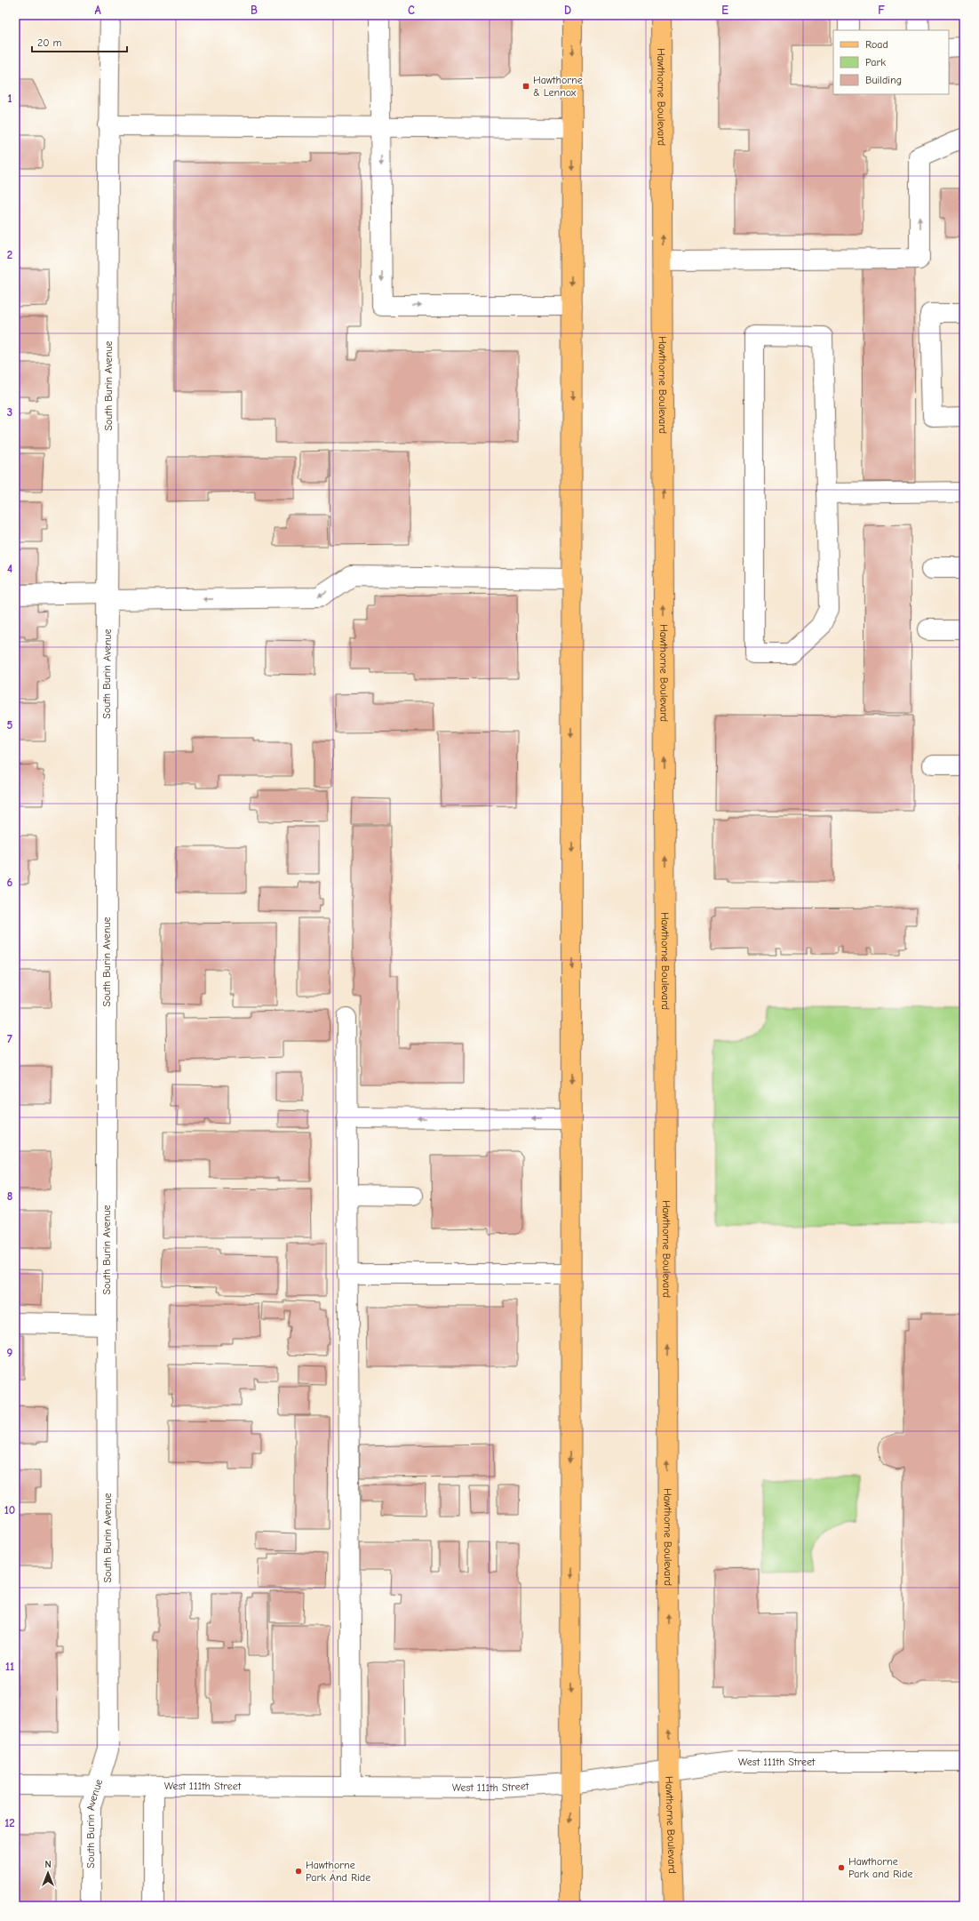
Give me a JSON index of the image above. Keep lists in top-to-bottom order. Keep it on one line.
{"streets":{"main road":["Hawthorne Boulevard"],"street":["South Burin Avenue","West 111th Street"]},"crossings":[["Hawthorne Boulevard","West 111th Street"],["South Burin Avenue","West 111th Street"]],"places":{"transit":["Hawthorne & Lennox"],"other":["Hawthorne Park and Ride","Hawthorne Park And Ride"]},"legend":["Road","Park","Building"],"scale_bar":"20 m","north":"top","grid":{"columns":["A","B","C","D","E","F"],"rows":["1","2","3","4","5","6","7","8","9","10","11","12"]}}
